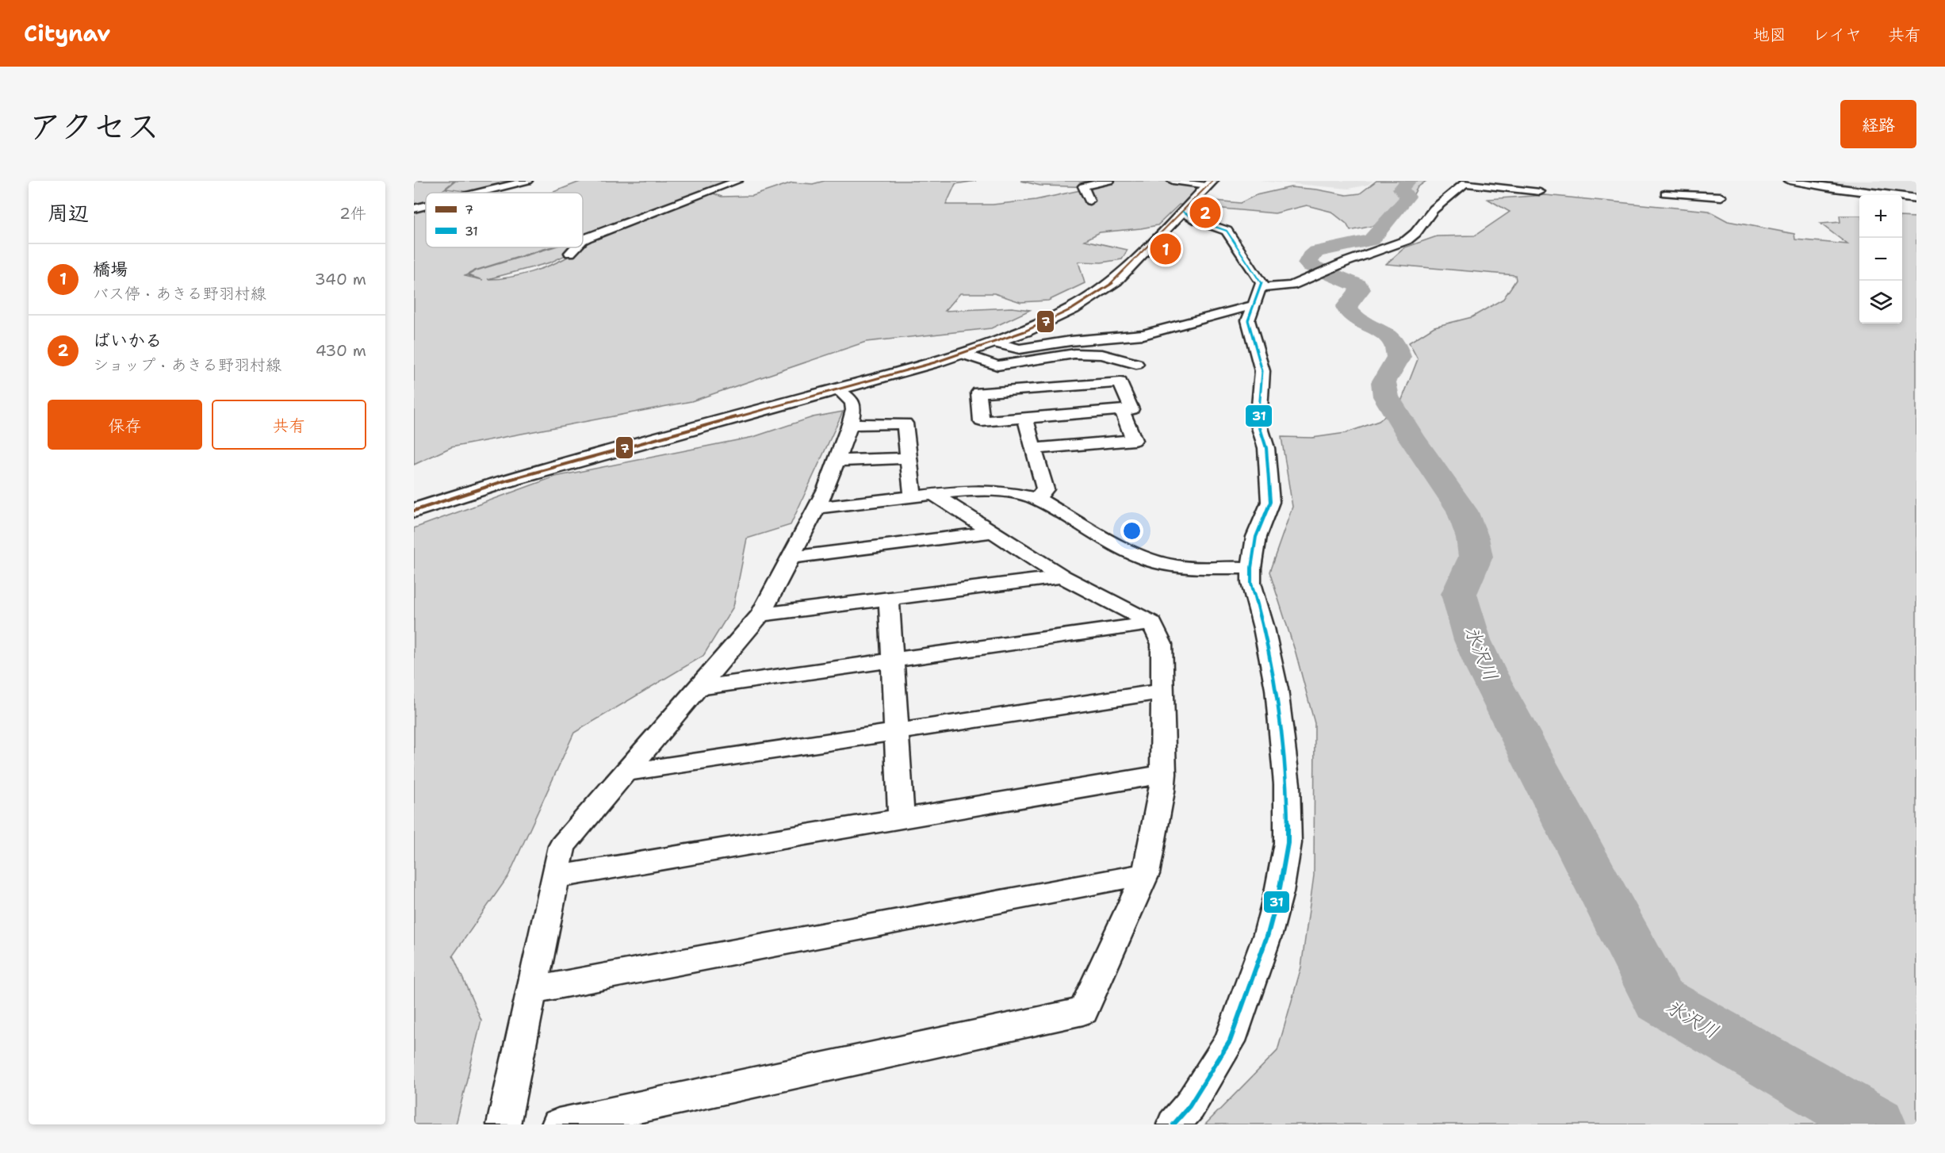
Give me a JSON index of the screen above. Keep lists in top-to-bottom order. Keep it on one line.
{"water":["氷沢川"],"lines":["transit line 7","transit line 31"],"legend":["7","31"],"page":{"header":"Citynav","nav":["地図","レイヤ","共有"],"title":"アクセス","buttons":["経路",["保存","共有"]],"heading":["周辺","2件"],"map_buttons":["+","−"],"pins":["2","1"],"list":[{"mark":"1","name":"橋場","note":"バス停 · あきる野羽村線","value":"340 m"},{"mark":"2","name":"ばいかる","note":"ショップ · あきる野羽村線","value":"430 m"}]}}
